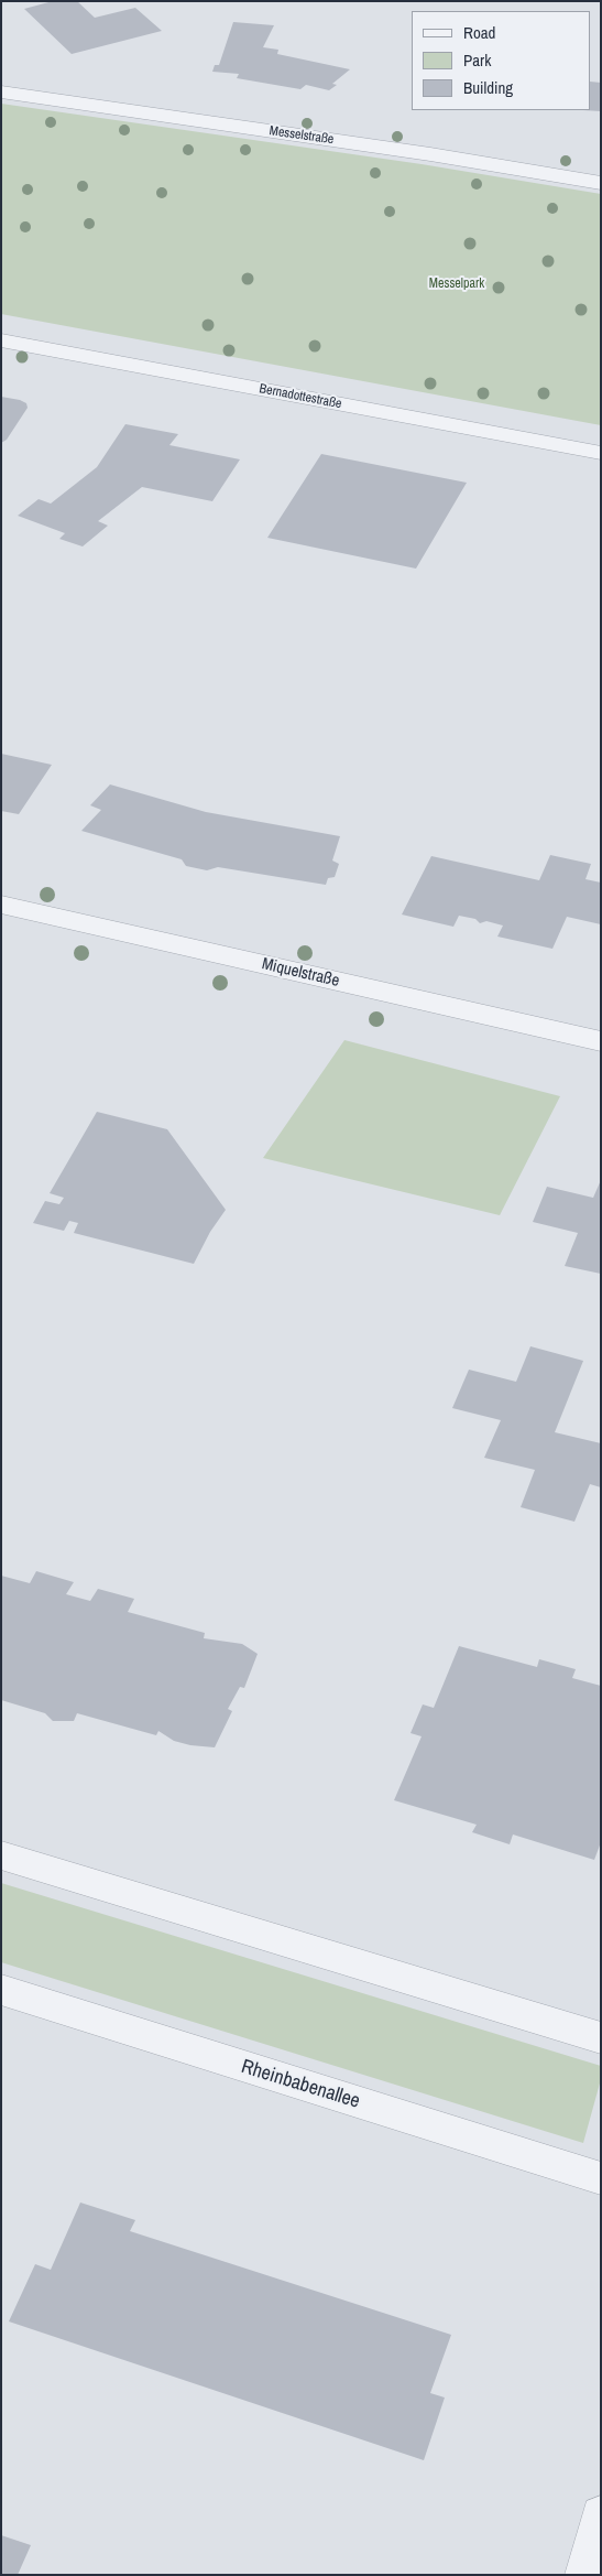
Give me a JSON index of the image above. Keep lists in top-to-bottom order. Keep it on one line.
{"streets":{"street":["Messelstraße","Bernadottestraße","Miquelstraße","Rheinbabenallee"]},"parks":["Messelpark"],"legend":["Road","Park","Building"]}
